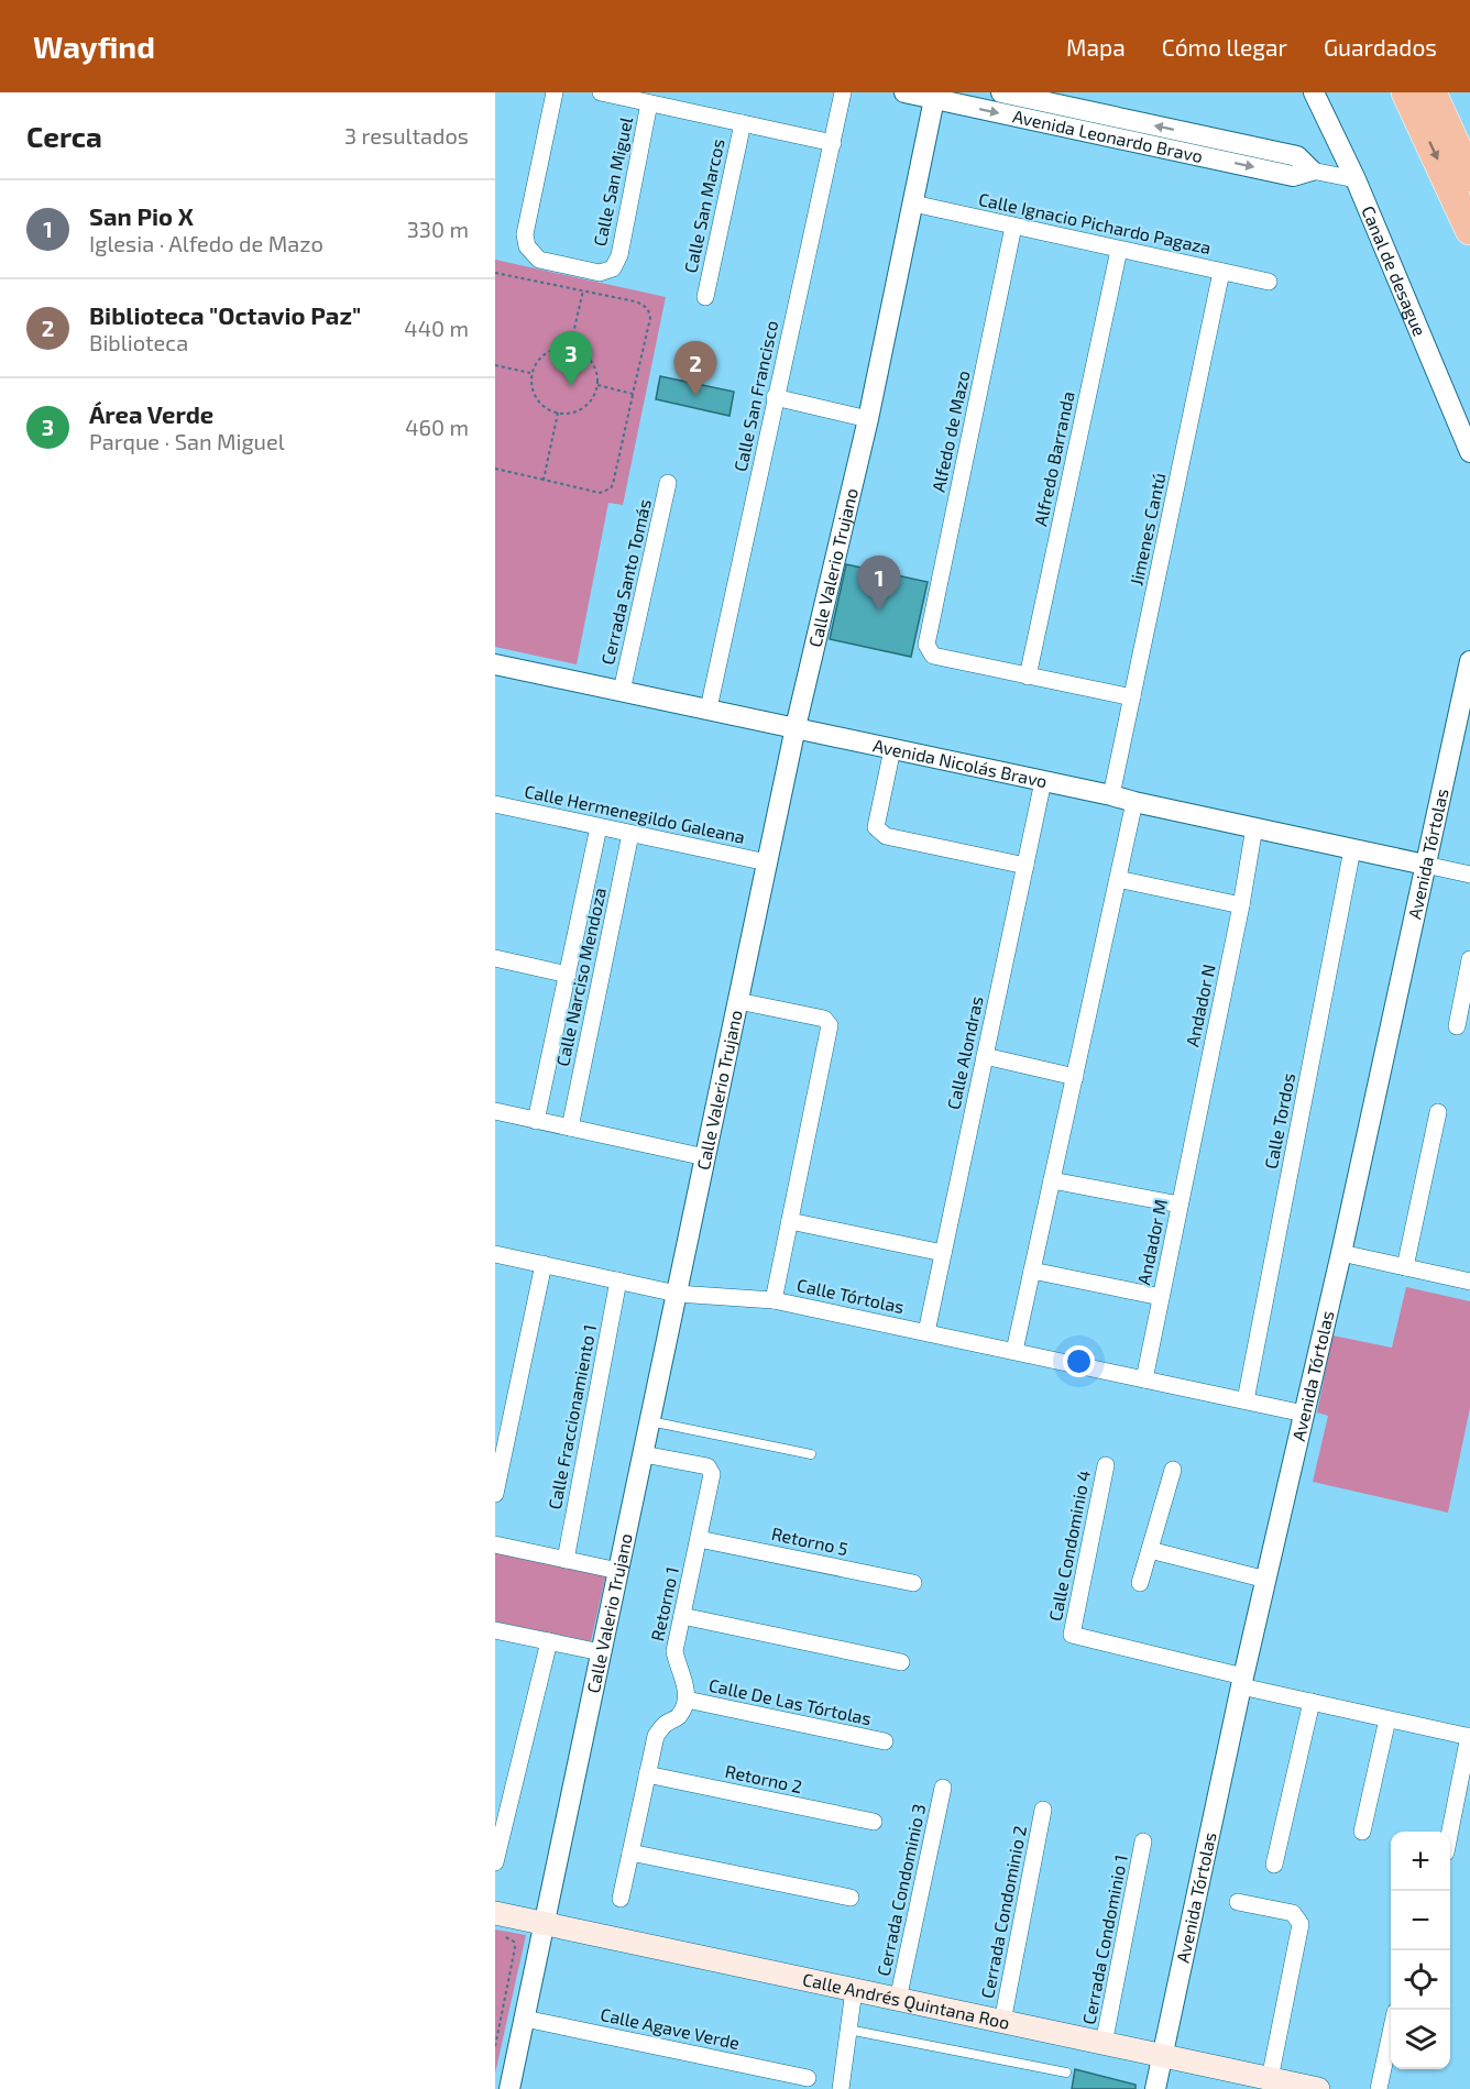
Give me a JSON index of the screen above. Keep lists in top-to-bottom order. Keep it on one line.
{"streets":{"main road":["Calle Andrés Quintana Roo"],"street":["Avenida Leonardo Bravo","Calle San Miguel","Calle San Marcos","Calle Ignacio Pichardo Pagaza","Canal de desague","Calle San Francisco","Alfedo de Mazo","Alfredo Barranda","Jimenes Cantú","Calle Valerio Trujano","Cerrada Santo Tomás","Avenida Nicolás Bravo","Calle Hermenegildo Galeana","Avenida Tórtolas","Calle Narciso Mendoza","Andador N","Calle Alondras","Calle Tordos","Andador M","Calle Tórtolas","Calle Fraccionamiento 1","Retorno 5","Calle Condominio 4","Retorno 1","Calle De Las Tórtolas","Retorno 2","Cerrada Condominio 3","Cerrada Condominio 2","Cerrada Condominio 1","Calle Agave Verde"]},"crossings":[["Avenida Leonardo Bravo","Canal de desague"],["Avenida Leonardo Bravo","Calle Valerio Trujano"],["Calle Ignacio Pichardo Pagaza","Alfedo de Mazo"],["Calle Ignacio Pichardo Pagaza","Alfredo Barranda"],["Calle Ignacio Pichardo Pagaza","Jimenes Cantú"],["Calle Ignacio Pichardo Pagaza","Calle Valerio Trujano"],["Calle San Francisco","Avenida Nicolás Bravo"],["Alfedo de Mazo","Alfredo Barranda"],["Jimenes Cantú","Avenida Nicolás Bravo"],["Calle Valerio Trujano","Avenida Nicolás Bravo"],["Calle Valerio Trujano","Calle Hermenegildo Galeana"],["Calle Valerio Trujano","Calle Tórtolas"],["Calle Valerio Trujano","Retorno 1"],["Calle Valerio Trujano","Calle Andrés Quintana Roo"],["Calle Valerio Trujano","Calle Agave Verde"],["Cerrada Santo Tomás","Avenida Nicolás Bravo"],["Avenida Nicolás Bravo","Avenida Tórtolas"],["Avenida Nicolás Bravo","Calle Alondras"],["Avenida Nicolás Bravo","Calle Tordos"],["Calle Hermenegildo Galeana","Calle Narciso Mendoza"],["Avenida Tórtolas","Calle Tórtolas"],["Avenida Tórtolas","Calle Condominio 4"],["Avenida Tórtolas","Calle Andrés Quintana Roo"],["Andador N","Andador M"],["Calle Alondras","Calle Tórtolas"],["Calle Tordos","Calle Tórtolas"],["Andador M","Calle Tórtolas"],["Calle Tórtolas","Calle Fraccionamiento 1"],["Retorno 5","Retorno 1"],["Retorno 1","Calle De Las Tórtolas"],["Cerrada Condominio 3","Calle Andrés Quintana Roo"],["Cerrada Condominio 2","Calle Andrés Quintana Roo"],["Cerrada Condominio 1","Calle Andrés Quintana Roo"]],"page":{"header":"Wayfind","nav":["Mapa","Cómo llegar","Guardados"],"heading":["Cerca","3 resultados"],"list":[{"mark":"1","name":"San Pio X","note":"Iglesia · Alfedo de Mazo","value":"330 m"},{"mark":"2","name":"Biblioteca \"Octavio Paz\"","note":"Biblioteca","value":"440 m"},{"mark":"3","name":"Área Verde","note":"Parque · San Miguel","value":"460 m"}],"pins":["3","2","1"],"map_buttons":["+","−"]}}
